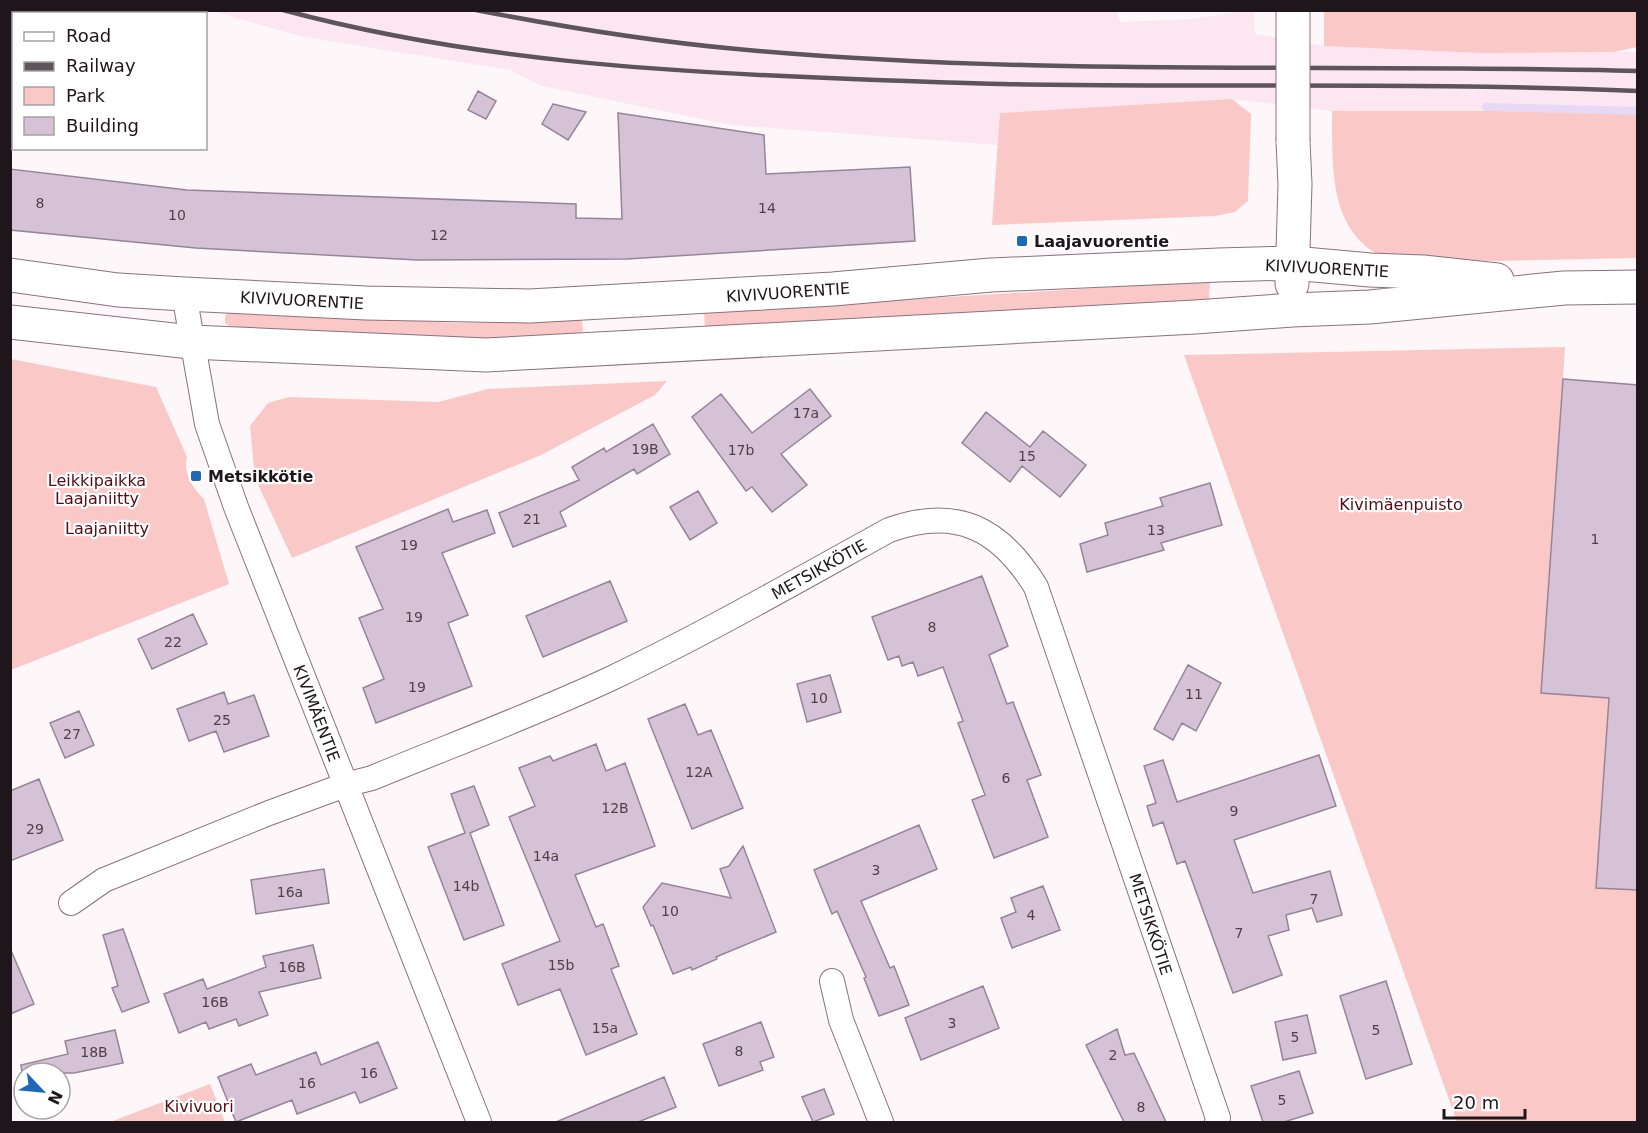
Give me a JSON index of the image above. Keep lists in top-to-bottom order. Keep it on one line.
{"streets":{"street":["KIVIVUORENTIE","METSIKKÖTIE","KIVIMÄENTIE"]},"crossings":[["KIVIVUORENTIE","KIVIMÄENTIE"],["METSIKKÖTIE","KIVIMÄENTIE"]],"parks":["Leikkipaikka Laajaniitty","Kivimäenpuisto","Laajaniitty","Kivivuori"],"places":{"transit":["Laajavuorentie","Metsikkötie"]},"house_numbers":["8","14","10","12","17a","19B","17b","15","21","13","1","19","19","8","22","19","11","10","25","27","12A","6","12B","9","29","14a","3","14b","16a","7","10","4","7","15b","16B","16B","3","15a","5","5","8","18B","2","16","16","5","8"],"legend":["Road","Railway","Park","Building"],"scale_bar":"20 m","north":"bottom right"}
